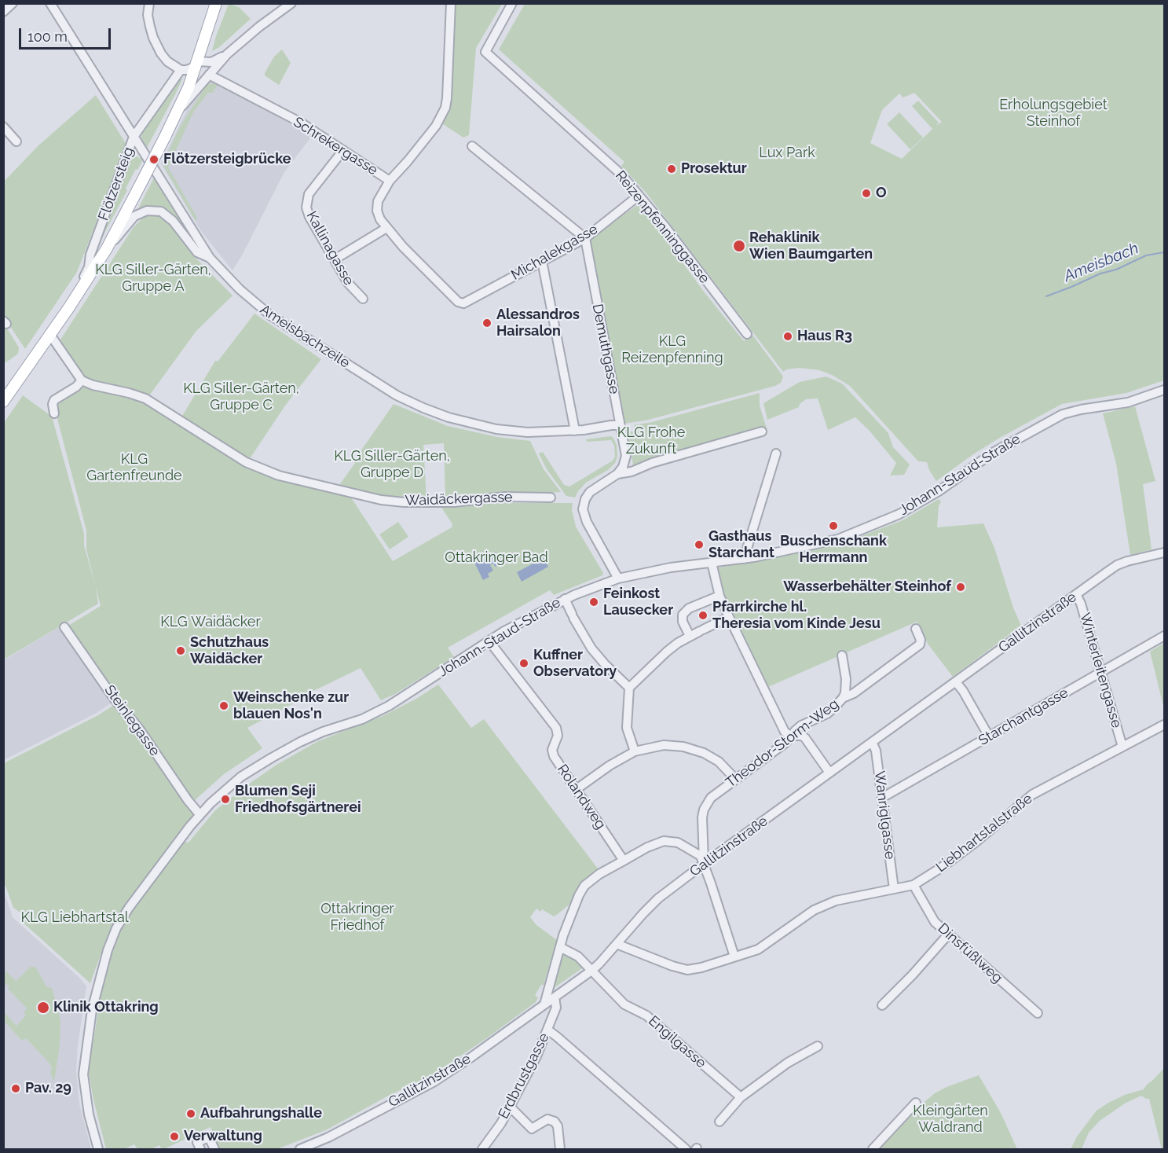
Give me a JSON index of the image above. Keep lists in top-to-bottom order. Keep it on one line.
{"streets":{"main road":["Flötzersteig"],"street":["Schrekergasse","Reizenpfenninggasse","Kallinagasse","Michalekgasse","Ameisbachzeile","Demuthgasse","Johann-Staud-Straße","Waidäckergasse","Gallitzinstraße","Winterleitengasse","Starchantgasse","Steinlegasse","Theodor-Storm-Weg","Rolandweg","Wanriglgasse","Liebhartstalstraße","Dinsfüßlweg","Engilgasse","Erdbrustgasse"]},"crossings":[["Schrekergasse","Kallinagasse"],["Schrekergasse","Michalekgasse"],["Flötzersteig","Ameisbachzeile"],["Reizenpfenninggasse","Michalekgasse"],["Michalekgasse","Demuthgasse"],["Ameisbachzeile","Demuthgasse"],["Johann-Staud-Straße","Steinlegasse"],["Johann-Staud-Straße","Rolandweg"],["Gallitzinstraße","Winterleitengasse"],["Gallitzinstraße","Theodor-Storm-Weg"],["Gallitzinstraße","Wanriglgasse"],["Gallitzinstraße","Liebhartstalstraße"],["Gallitzinstraße","Engilgasse"],["Gallitzinstraße","Erdbrustgasse"],["Winterleitengasse","Starchantgasse"],["Winterleitengasse","Liebhartstalstraße"],["Starchantgasse","Wanriglgasse"],["Wanriglgasse","Liebhartstalstraße"],["Liebhartstalstraße","Dinsfüßlweg"]],"water":["Ameisbach"],"parks":["Erholungsgebiet Steinhof","Lux Park","KLG Siller-Gärten, Gruppe A","KLG Reizenpfenning","KLG Siller-Gärten, Gruppe C","KLG Frohe Zukunft","KLG Siller-Gärten, Gruppe D","KLG Gartenfreunde","Ottakringer Bad","KLG Waidäcker","Ottakringer Friedhof","KLG Liebhartstal","Kleingärten Waldrand"],"places":["Flötzersteigbrücke","Prosektur","O","Rehaklinik Wien Baumgarten","Alessandros Hairsalon","Haus R3","Buschenschank Herrmann","Gasthaus Starchant","Wasserbehälter Steinhof","Feinkost Lausecker","Pfarrkirche hl. Theresia vom Kinde Jesu","Schutzhaus Waidäcker","Kuffner Observatory","Weinschenke zur blauen Nos'n","Blumen Seji Friedhofsgärtnerei","Klinik Ottakring","Pav. 29","Aufbahrungshalle","Verwaltung"],"scale_bar":"100 m"}
